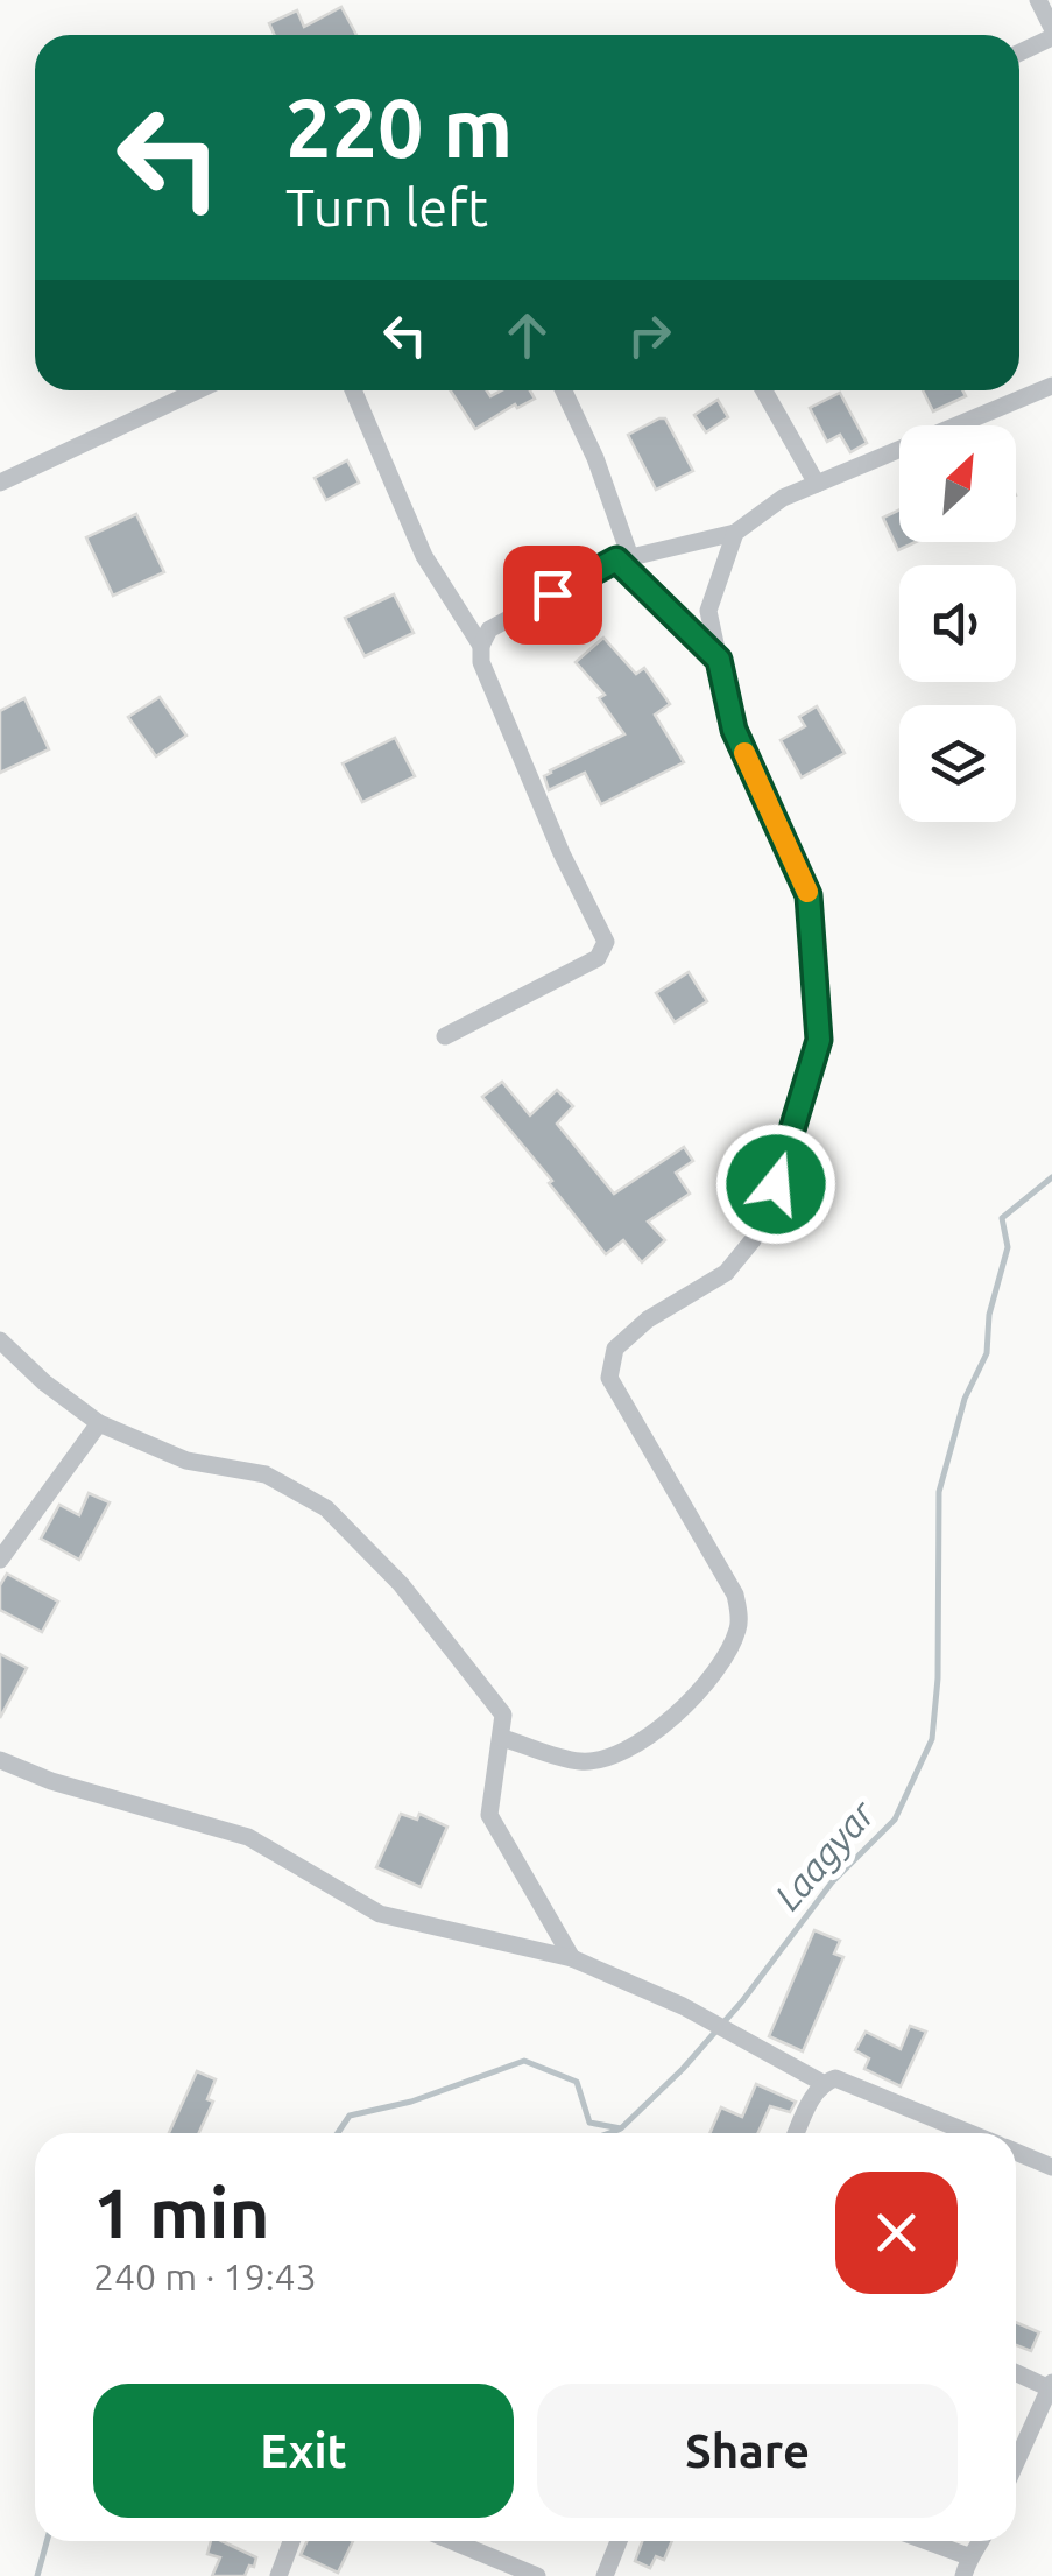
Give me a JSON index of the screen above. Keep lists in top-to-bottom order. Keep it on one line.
{"water":["Laagyar"],"north":"top right","page":{"turn":["220 m","Turn left"],"heading":["1 min","240 m · 19:43"],"buttons":["Exit","Share"]}}
